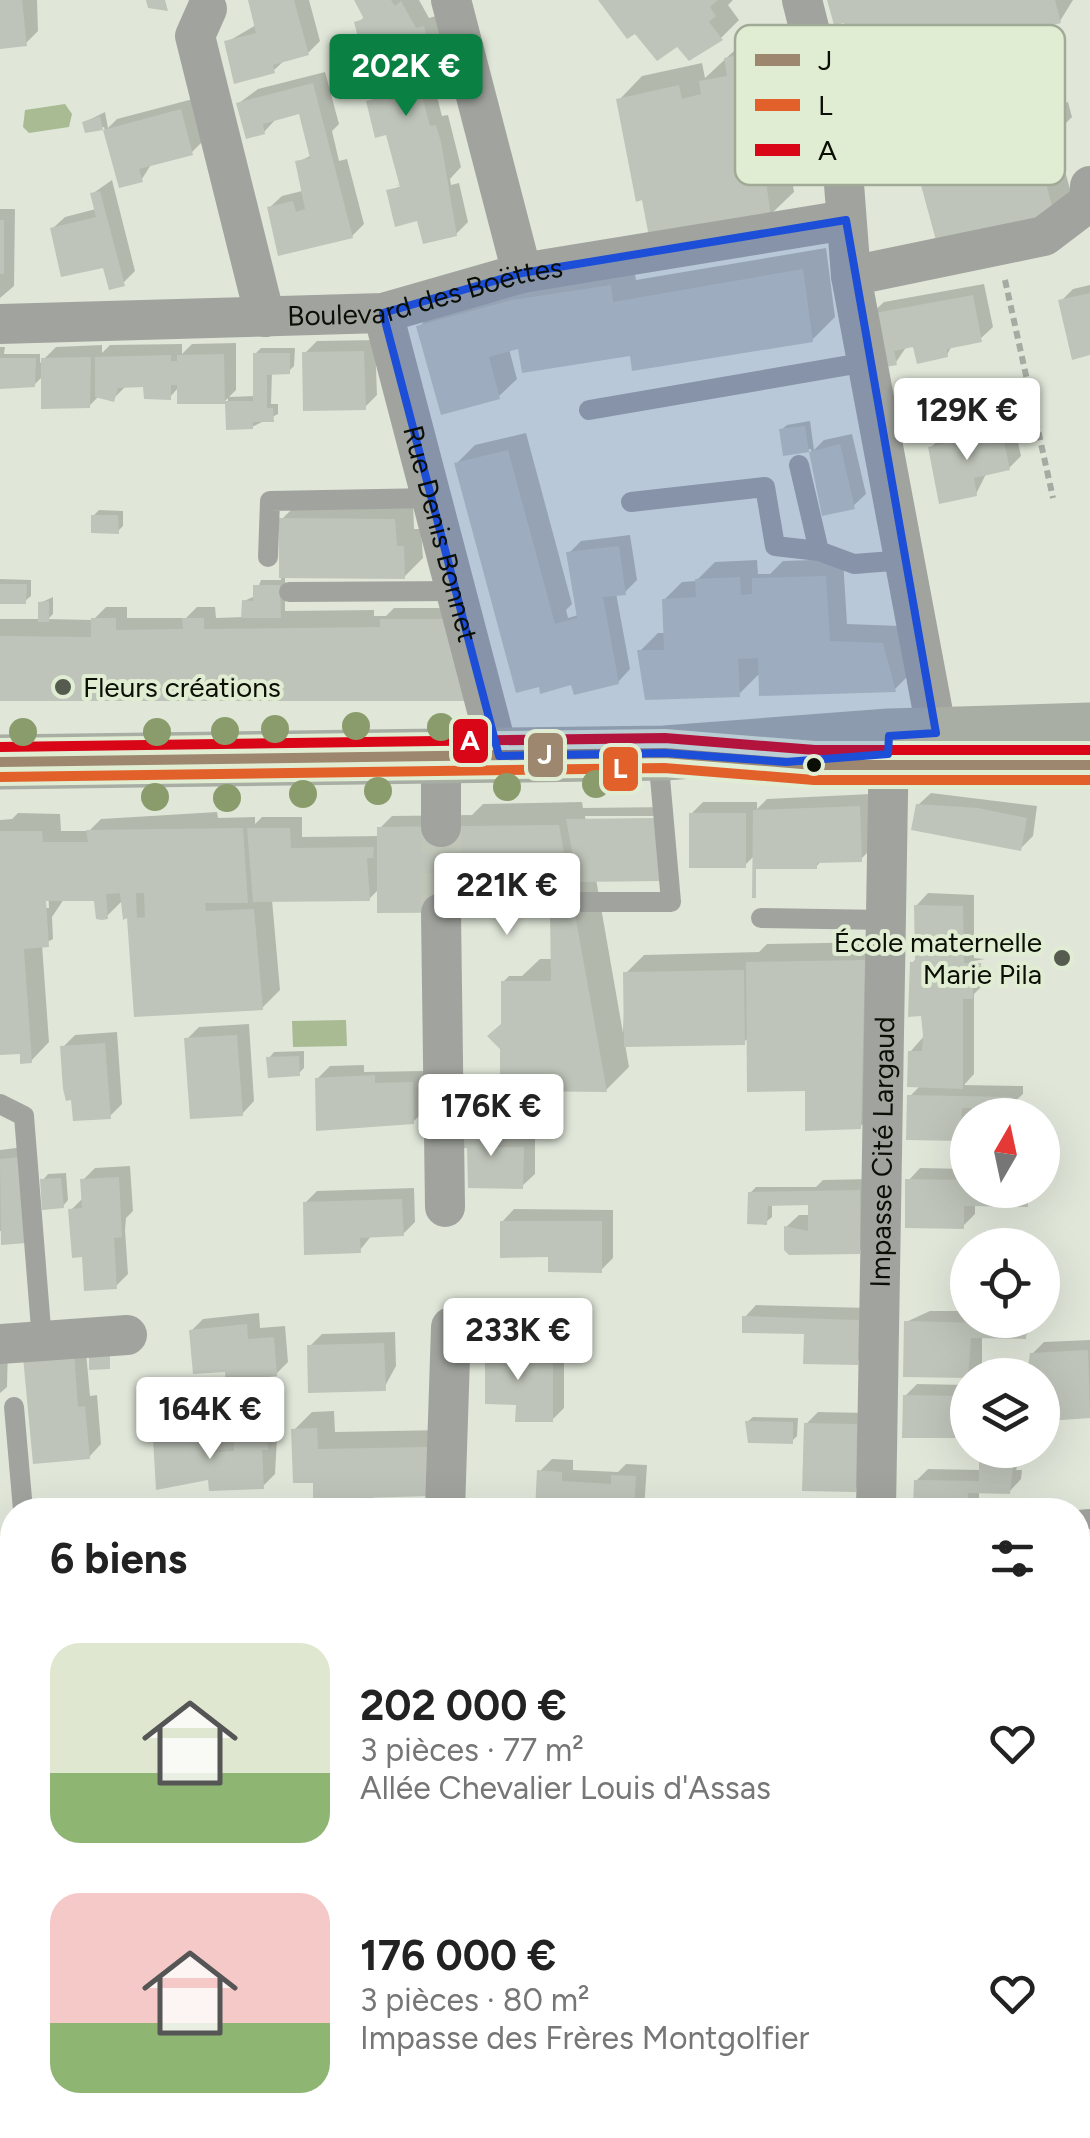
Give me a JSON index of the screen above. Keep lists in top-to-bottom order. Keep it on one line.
{"streets":{"street":["Boulevard des Boëttes","Rue Denis Bonnet","Impasse Cité Largaud"]},"crossings":[["Boulevard des Boëttes","Rue Denis Bonnet"],["Boulevard des Boëttes","Impasse Cité Largaud"]],"places":["Fleurs créations","École maternelle Marie Pila"],"lines":["transit line A","transit line J","transit line L"],"legend":["J","L","A"],"north":"top","page":{"price":["202K €","129K €","221K €","176K €","233K €","164K €"],"heading":"6 biens","list":[{"name":"202 000 €","note":"3 pièces · 77 m² · Allée Chevalier Louis d'Assas"},{"name":"176 000 €","note":"3 pièces · 80 m² · Impasse des Frères Montgolfier"}]}}
